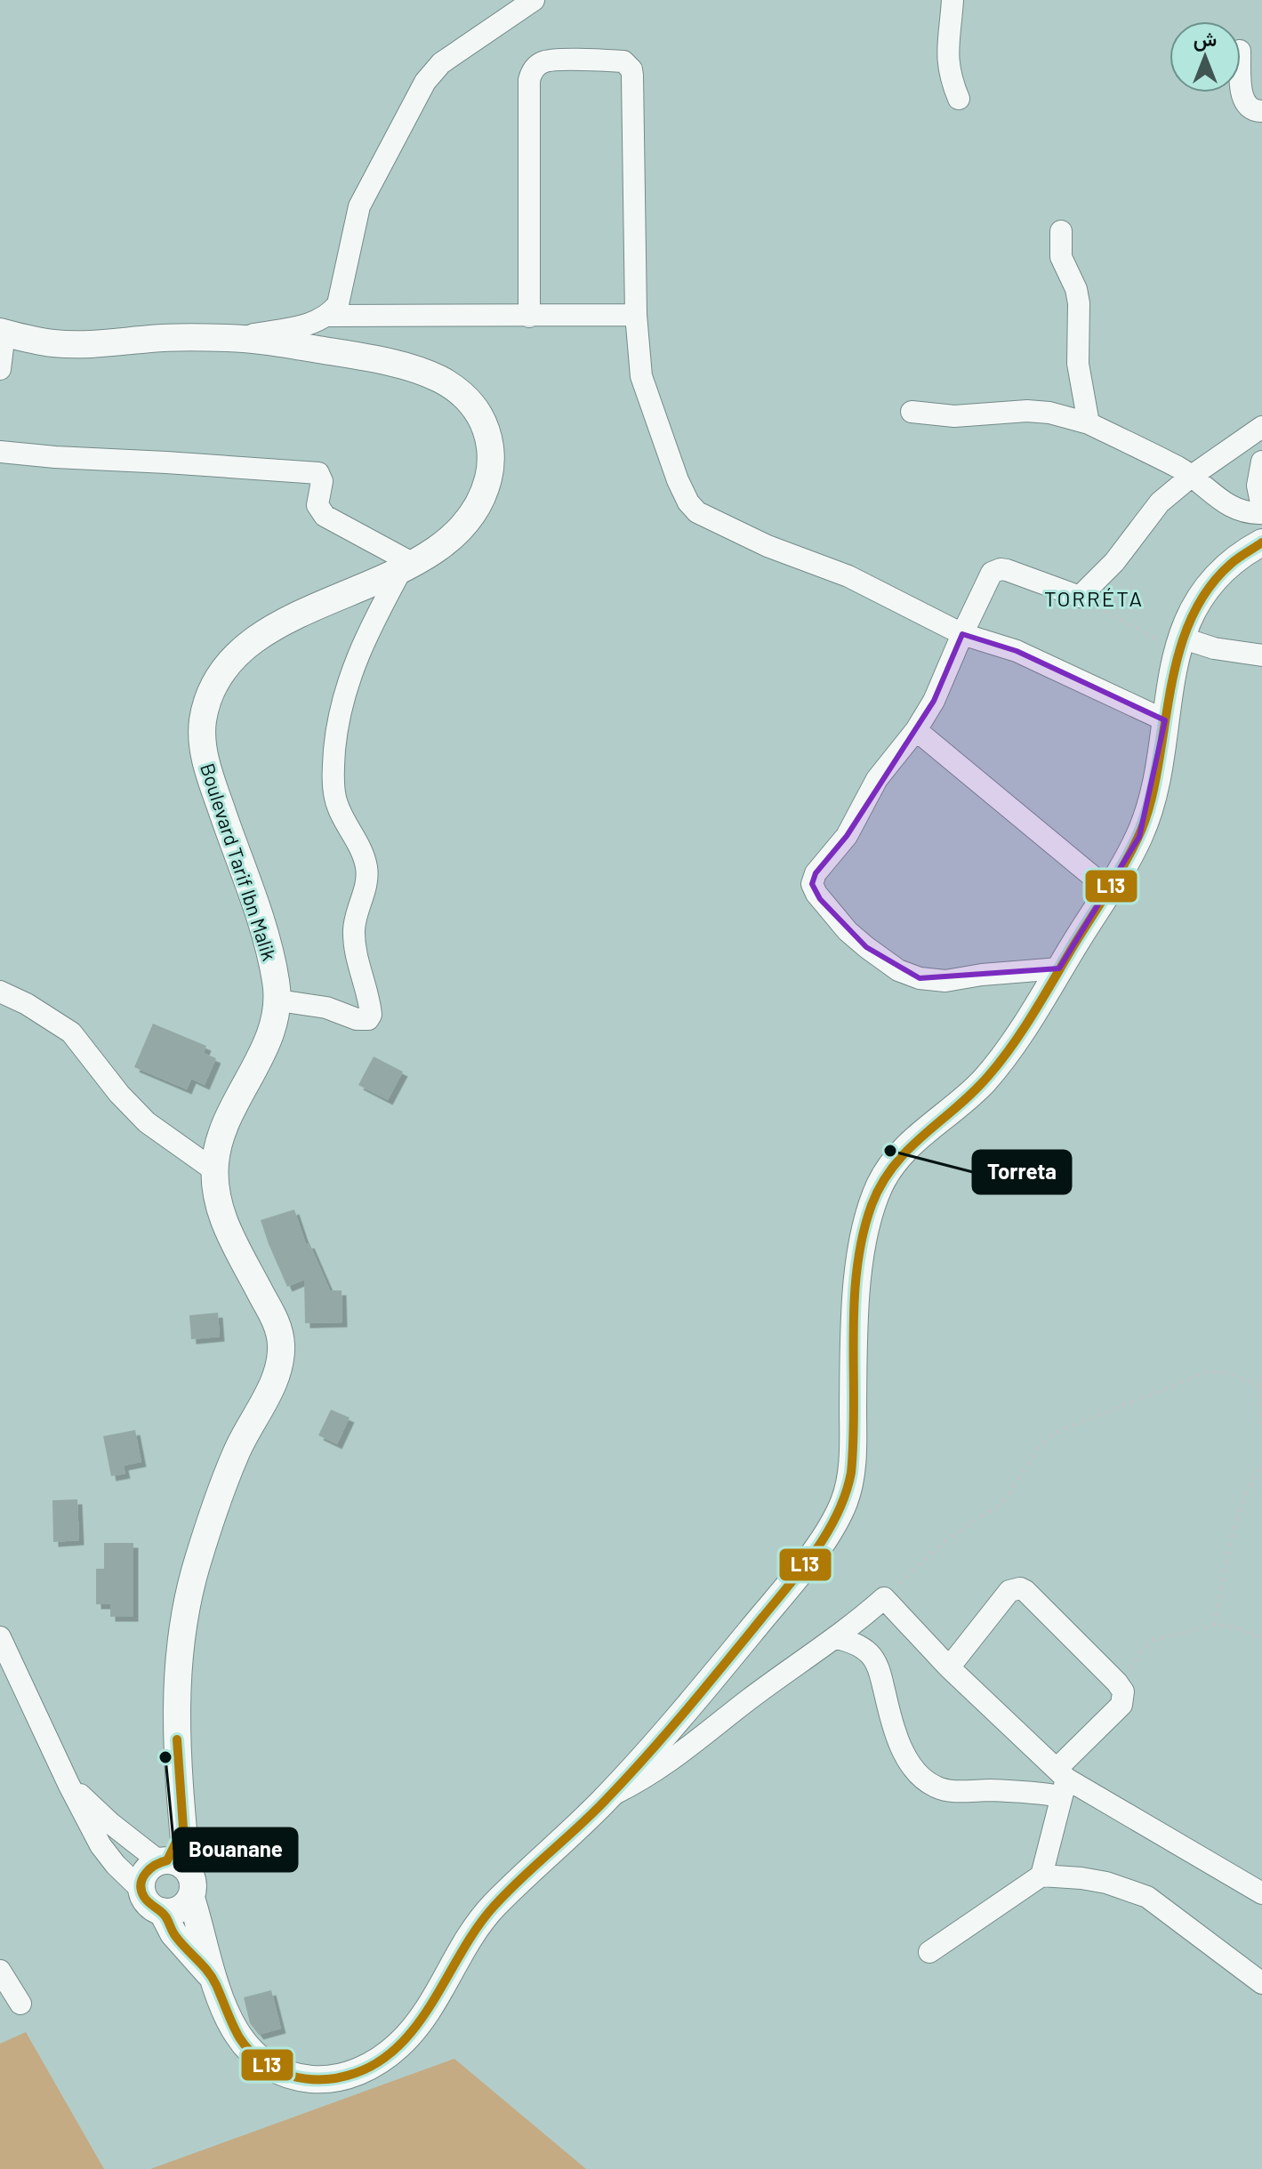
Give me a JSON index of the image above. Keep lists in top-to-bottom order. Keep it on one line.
{"streets":{"street":["Boulevard Tarif Ibn Malik"]},"districts":["TORRÉTA"],"places":["Torreta","Bouanane"],"lines":["transit line L13"],"north":"top"}
